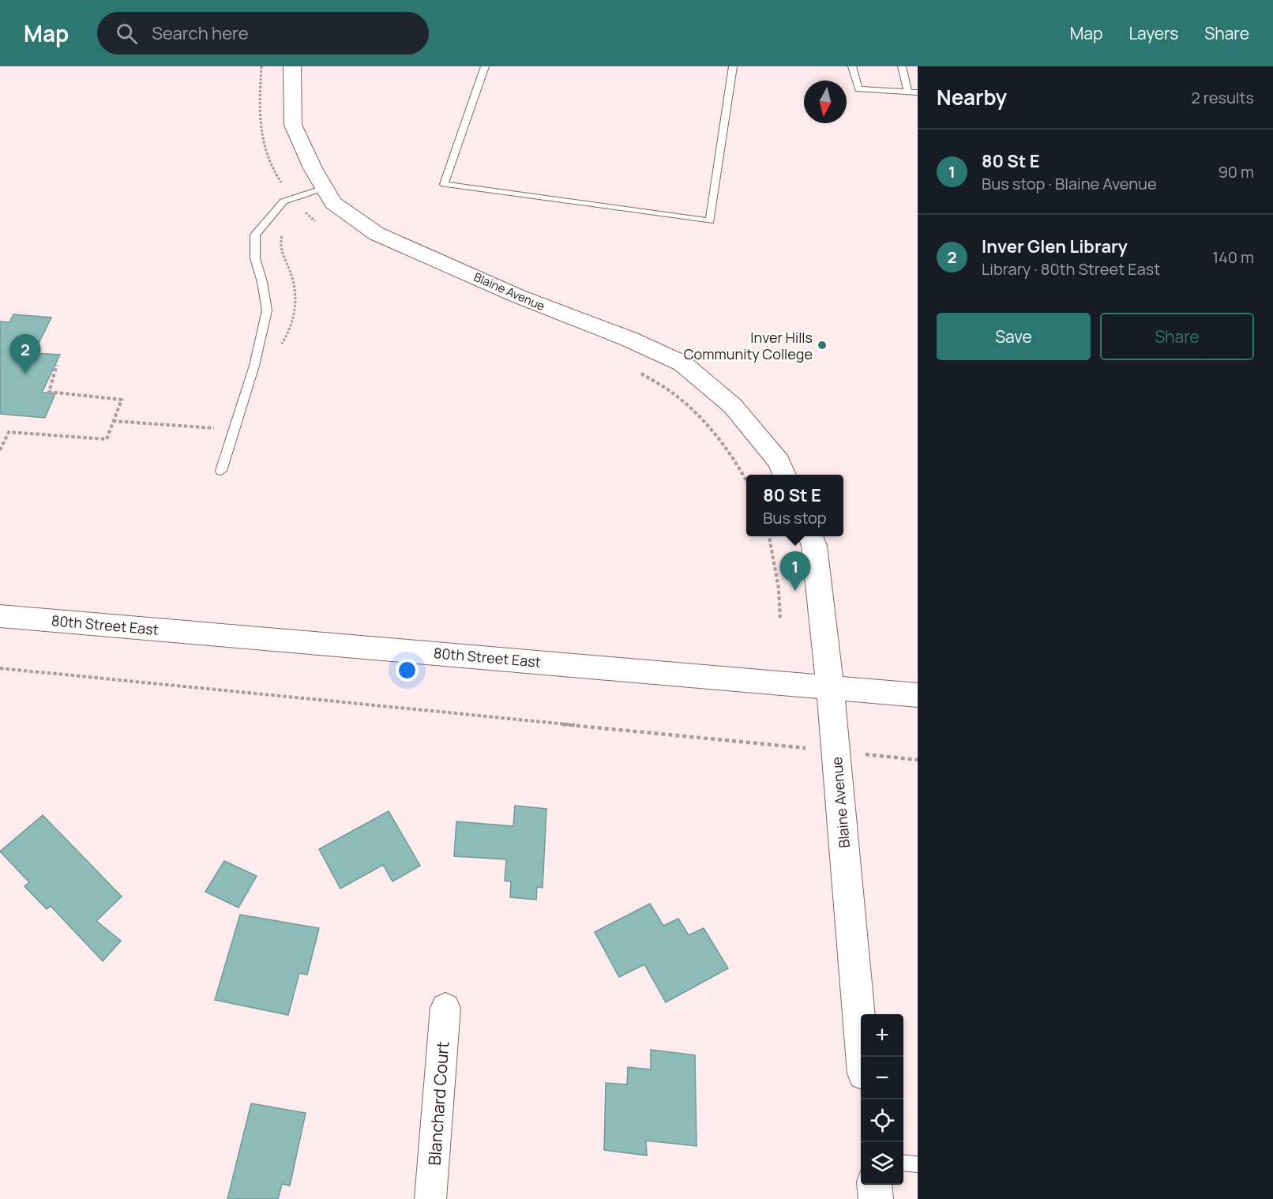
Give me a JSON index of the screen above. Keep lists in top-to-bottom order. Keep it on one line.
{"streets":{"street":["Blaine Avenue","80th Street East","Blanchard Court"]},"crossings":[["Blaine Avenue","80th Street East"]],"places":["Inver Hills Community College"],"north":"bottom","page":{"header":"Map","search":"Search here","nav":["Map","Layers","Share"],"heading":["Nearby","2 results"],"list":[{"mark":"1","name":"80 St E","note":"Bus stop · Blaine Avenue","value":"90 m"},{"mark":"2","name":"Inver Glen Library","note":"Library · 80th Street East","value":"140 m"}],"buttons":["Save","Share"],"pins":["2","1"],"popup":["80 St E","Bus stop"],"map_buttons":["+","−"]}}
